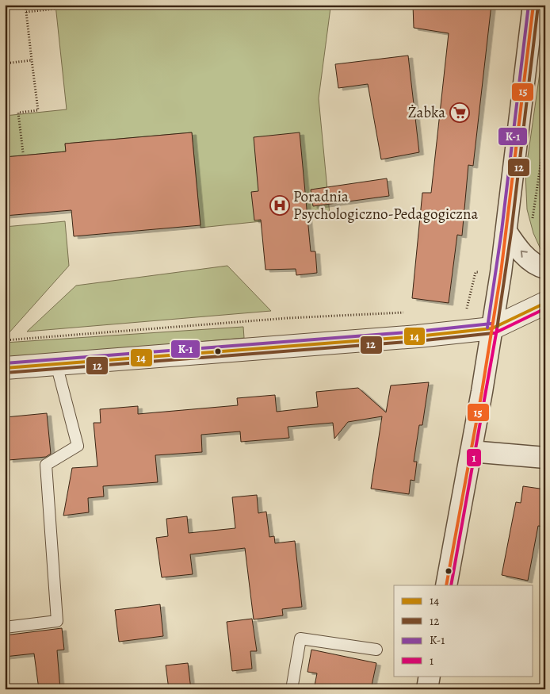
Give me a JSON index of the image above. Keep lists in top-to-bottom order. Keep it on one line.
{"places":{"supermarket":["Żabka"],"hospital":["Poradnia Psychologiczno-Pedagogiczna"]},"lines":["transit line K-1","transit line 15","transit line 12","transit line 14","transit line 1"],"legend":["14","12","K-1","1"]}
